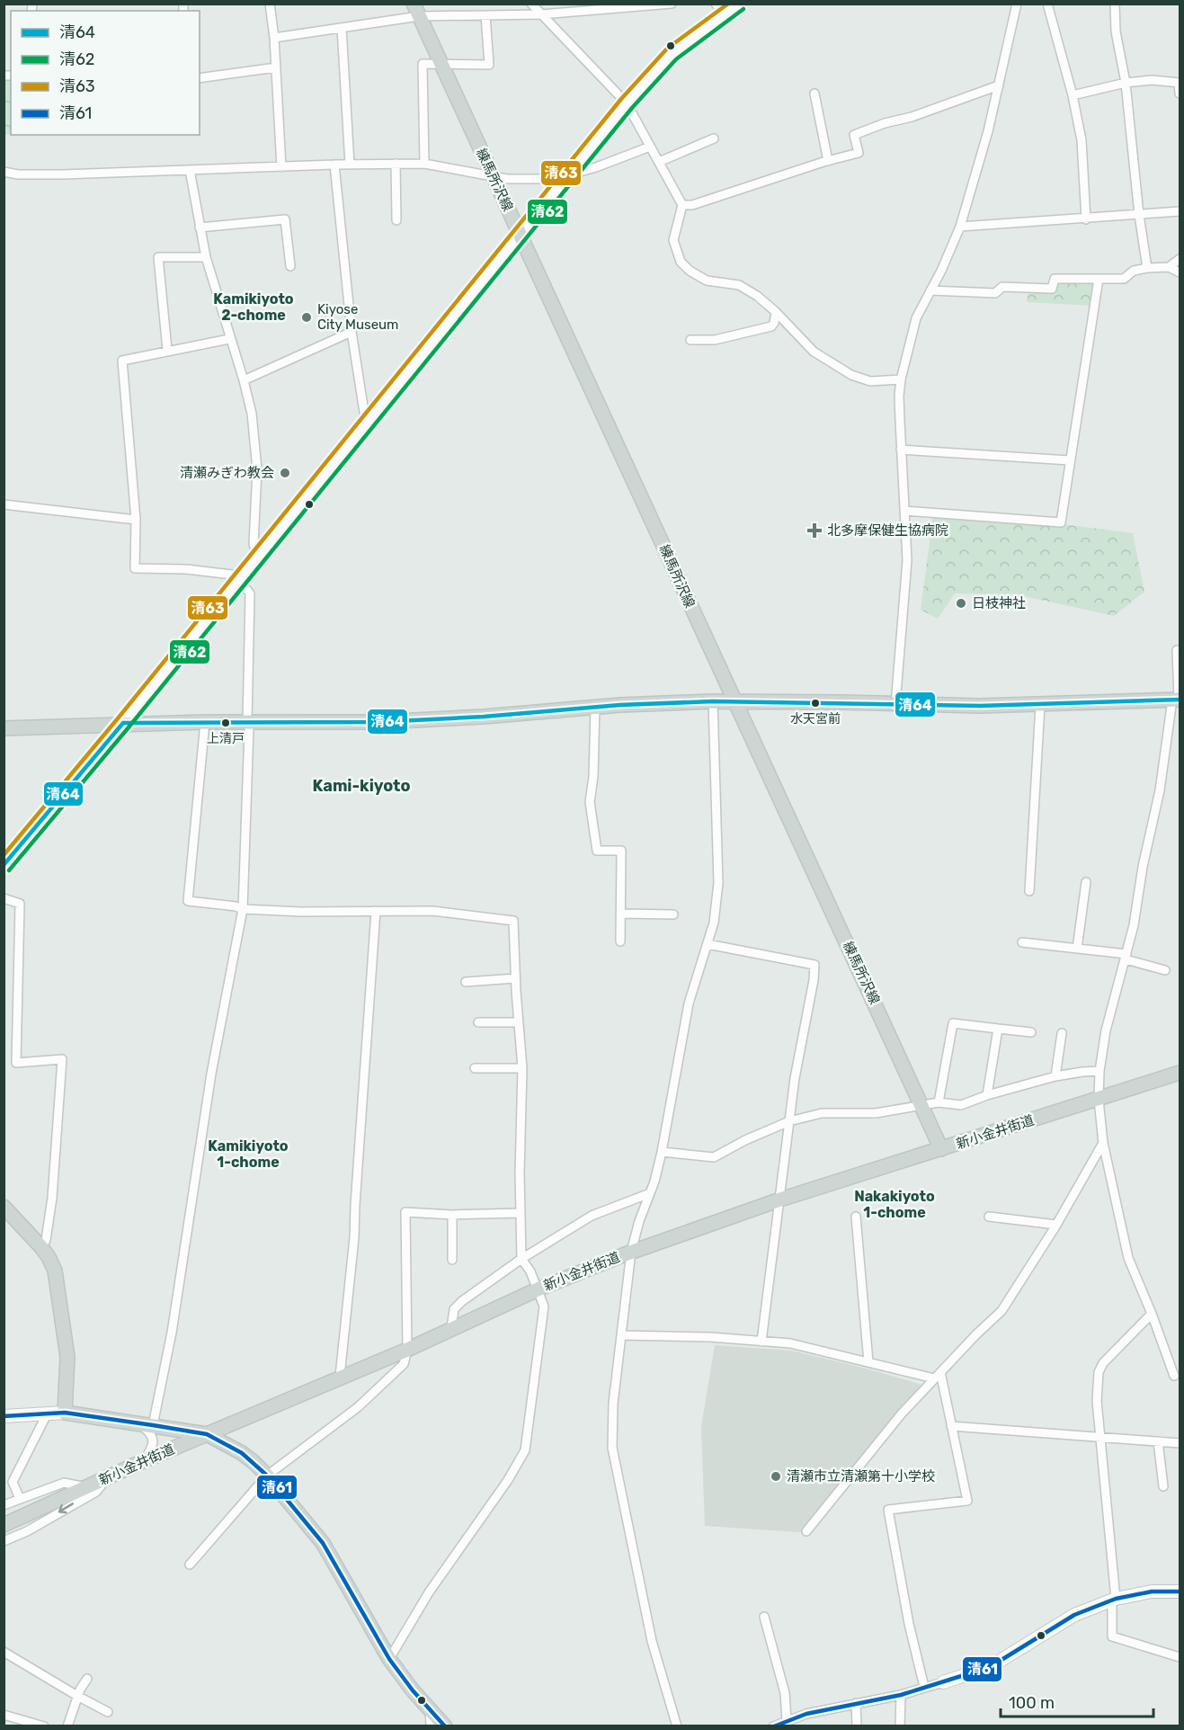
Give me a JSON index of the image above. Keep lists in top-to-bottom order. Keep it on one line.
{"streets":{"main road":["練馬所沢線","新小金井街道"]},"crossings":[["練馬所沢線","新小金井街道"]],"districts":["Kamikiyoto 2-chome","Kami-kiyoto","Kamikiyoto 1-chome","Nakakiyoto 1-chome"],"places":{"other":["Kiyose City Museum","清瀬みぎわ教会","日枝神社","水天宮前","上清戸","清瀬市立清瀬第十小学校"],"health":["北多摩保健生協病院"]},"lines":["transit line 清63","transit line 清62","transit line 清64","transit line 清61"],"legend":["清64","清62","清63","清61"],"scale_bar":"100 m"}
